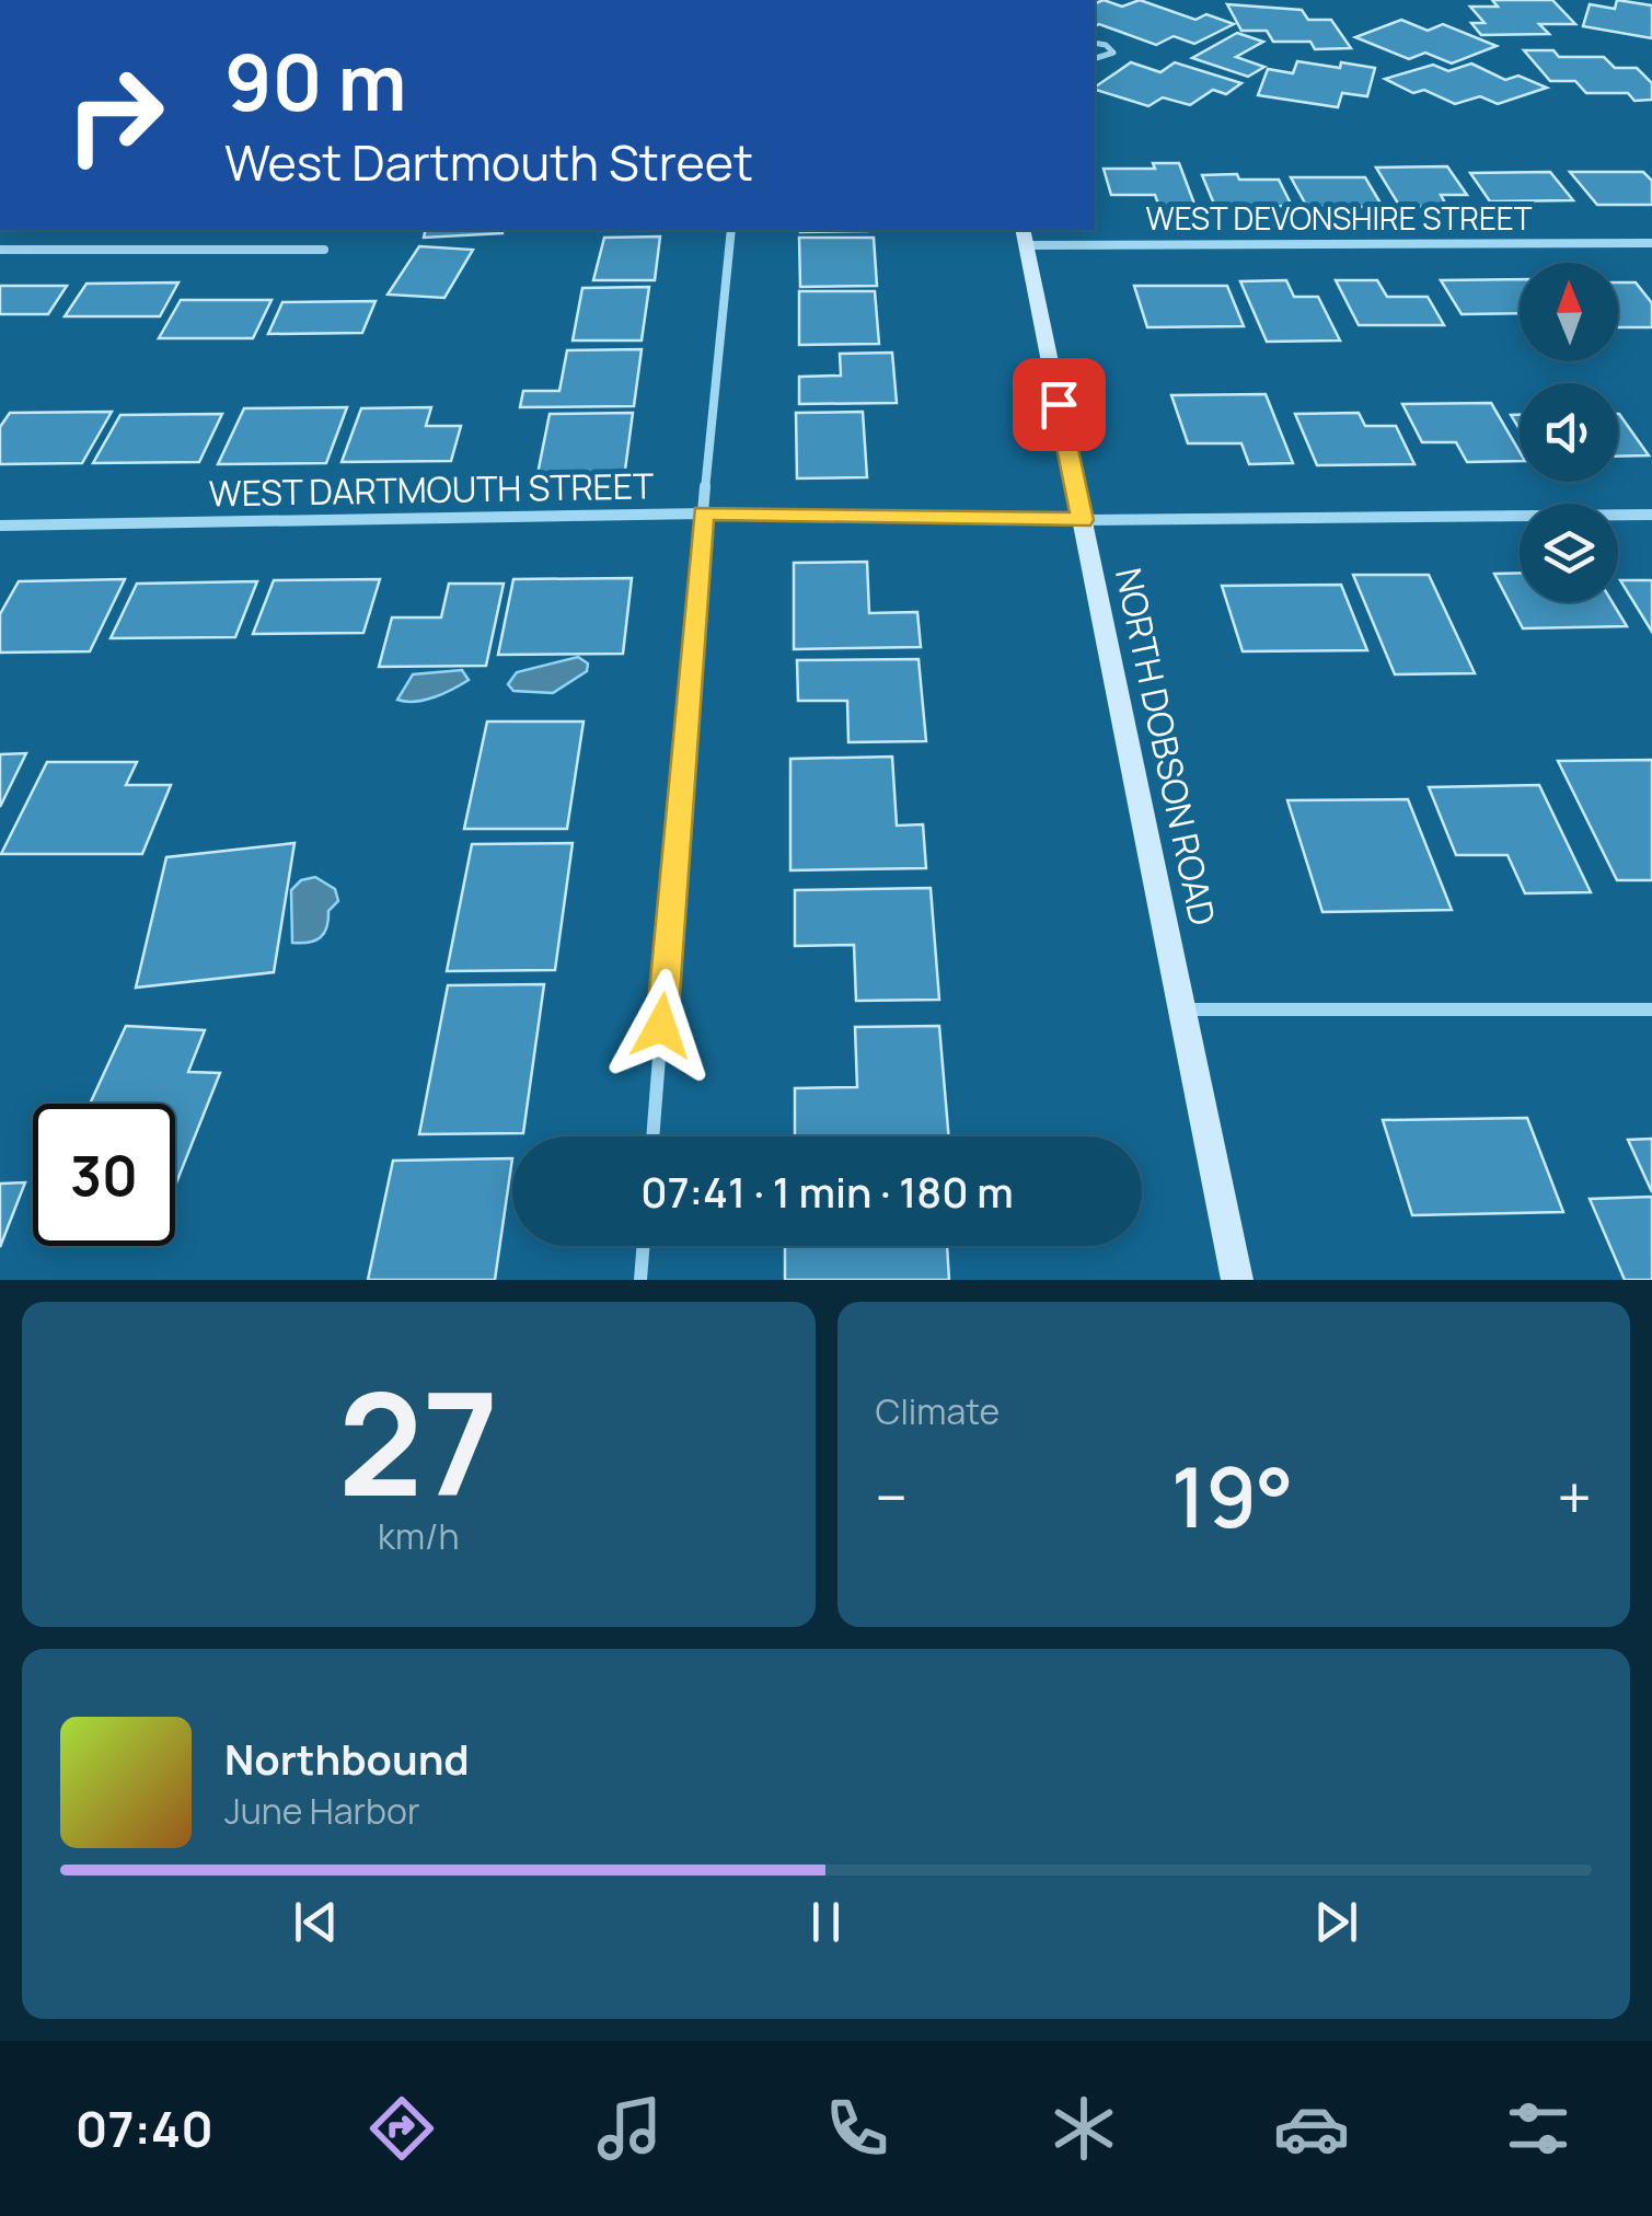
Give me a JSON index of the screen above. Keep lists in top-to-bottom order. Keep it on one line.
{"streets":{"main road":["NORTH DOBSON ROAD"],"street":["WEST DEVONSHIRE STREET","WEST DARTMOUTH STREET"]},"crossings":[["WEST DEVONSHIRE STREET","NORTH DOBSON ROAD"],["WEST DARTMOUTH STREET","NORTH DOBSON ROAD"]],"north":"top","page":{"turn":["90 m","West Dartmouth Street"],"limit":"30","trip":"07:41 · 1 min · 180 m","tile":[["27","km/h"],"Climate"],"heat":["−","19°","+"],"song":["Northbound","June Harbor"],"tabs":"07:40"}}
